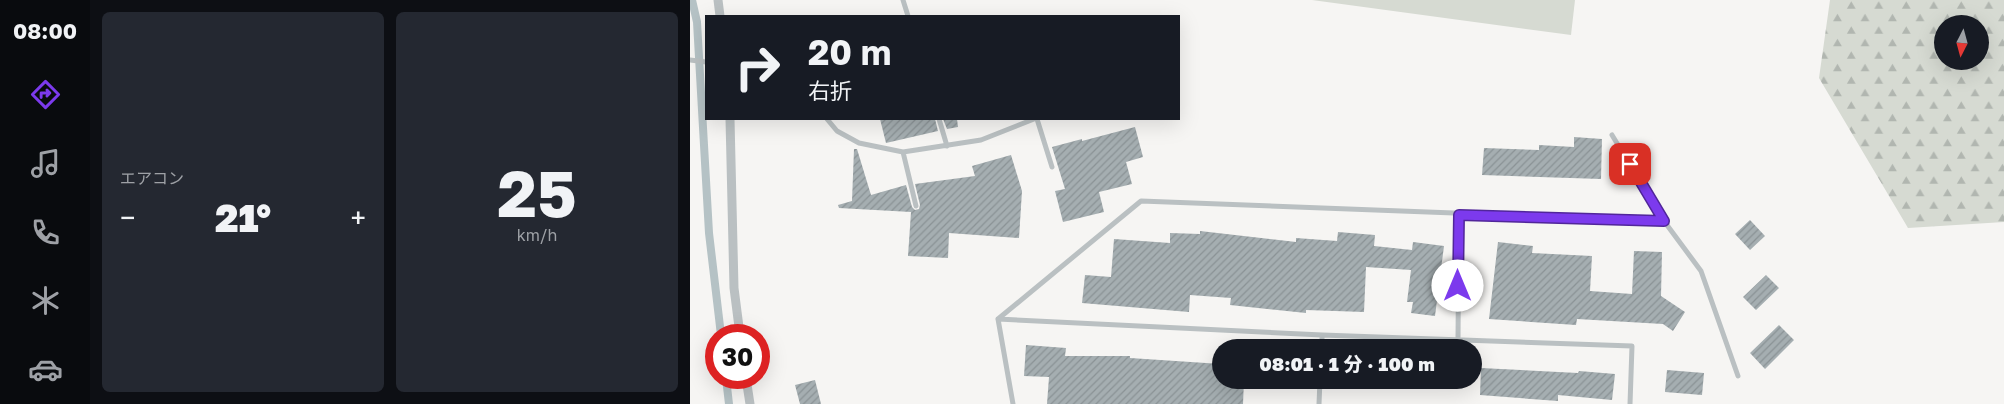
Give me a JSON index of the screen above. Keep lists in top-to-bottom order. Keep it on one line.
{"north":"bottom","page":{"tabs":"08:00","tile":["エアコン",["25","km/h"]],"turn":["20 m","右折"],"heat":["−","21°","+"],"limit":"30","trip":"08:01 · 1 分 · 100 m"}}
